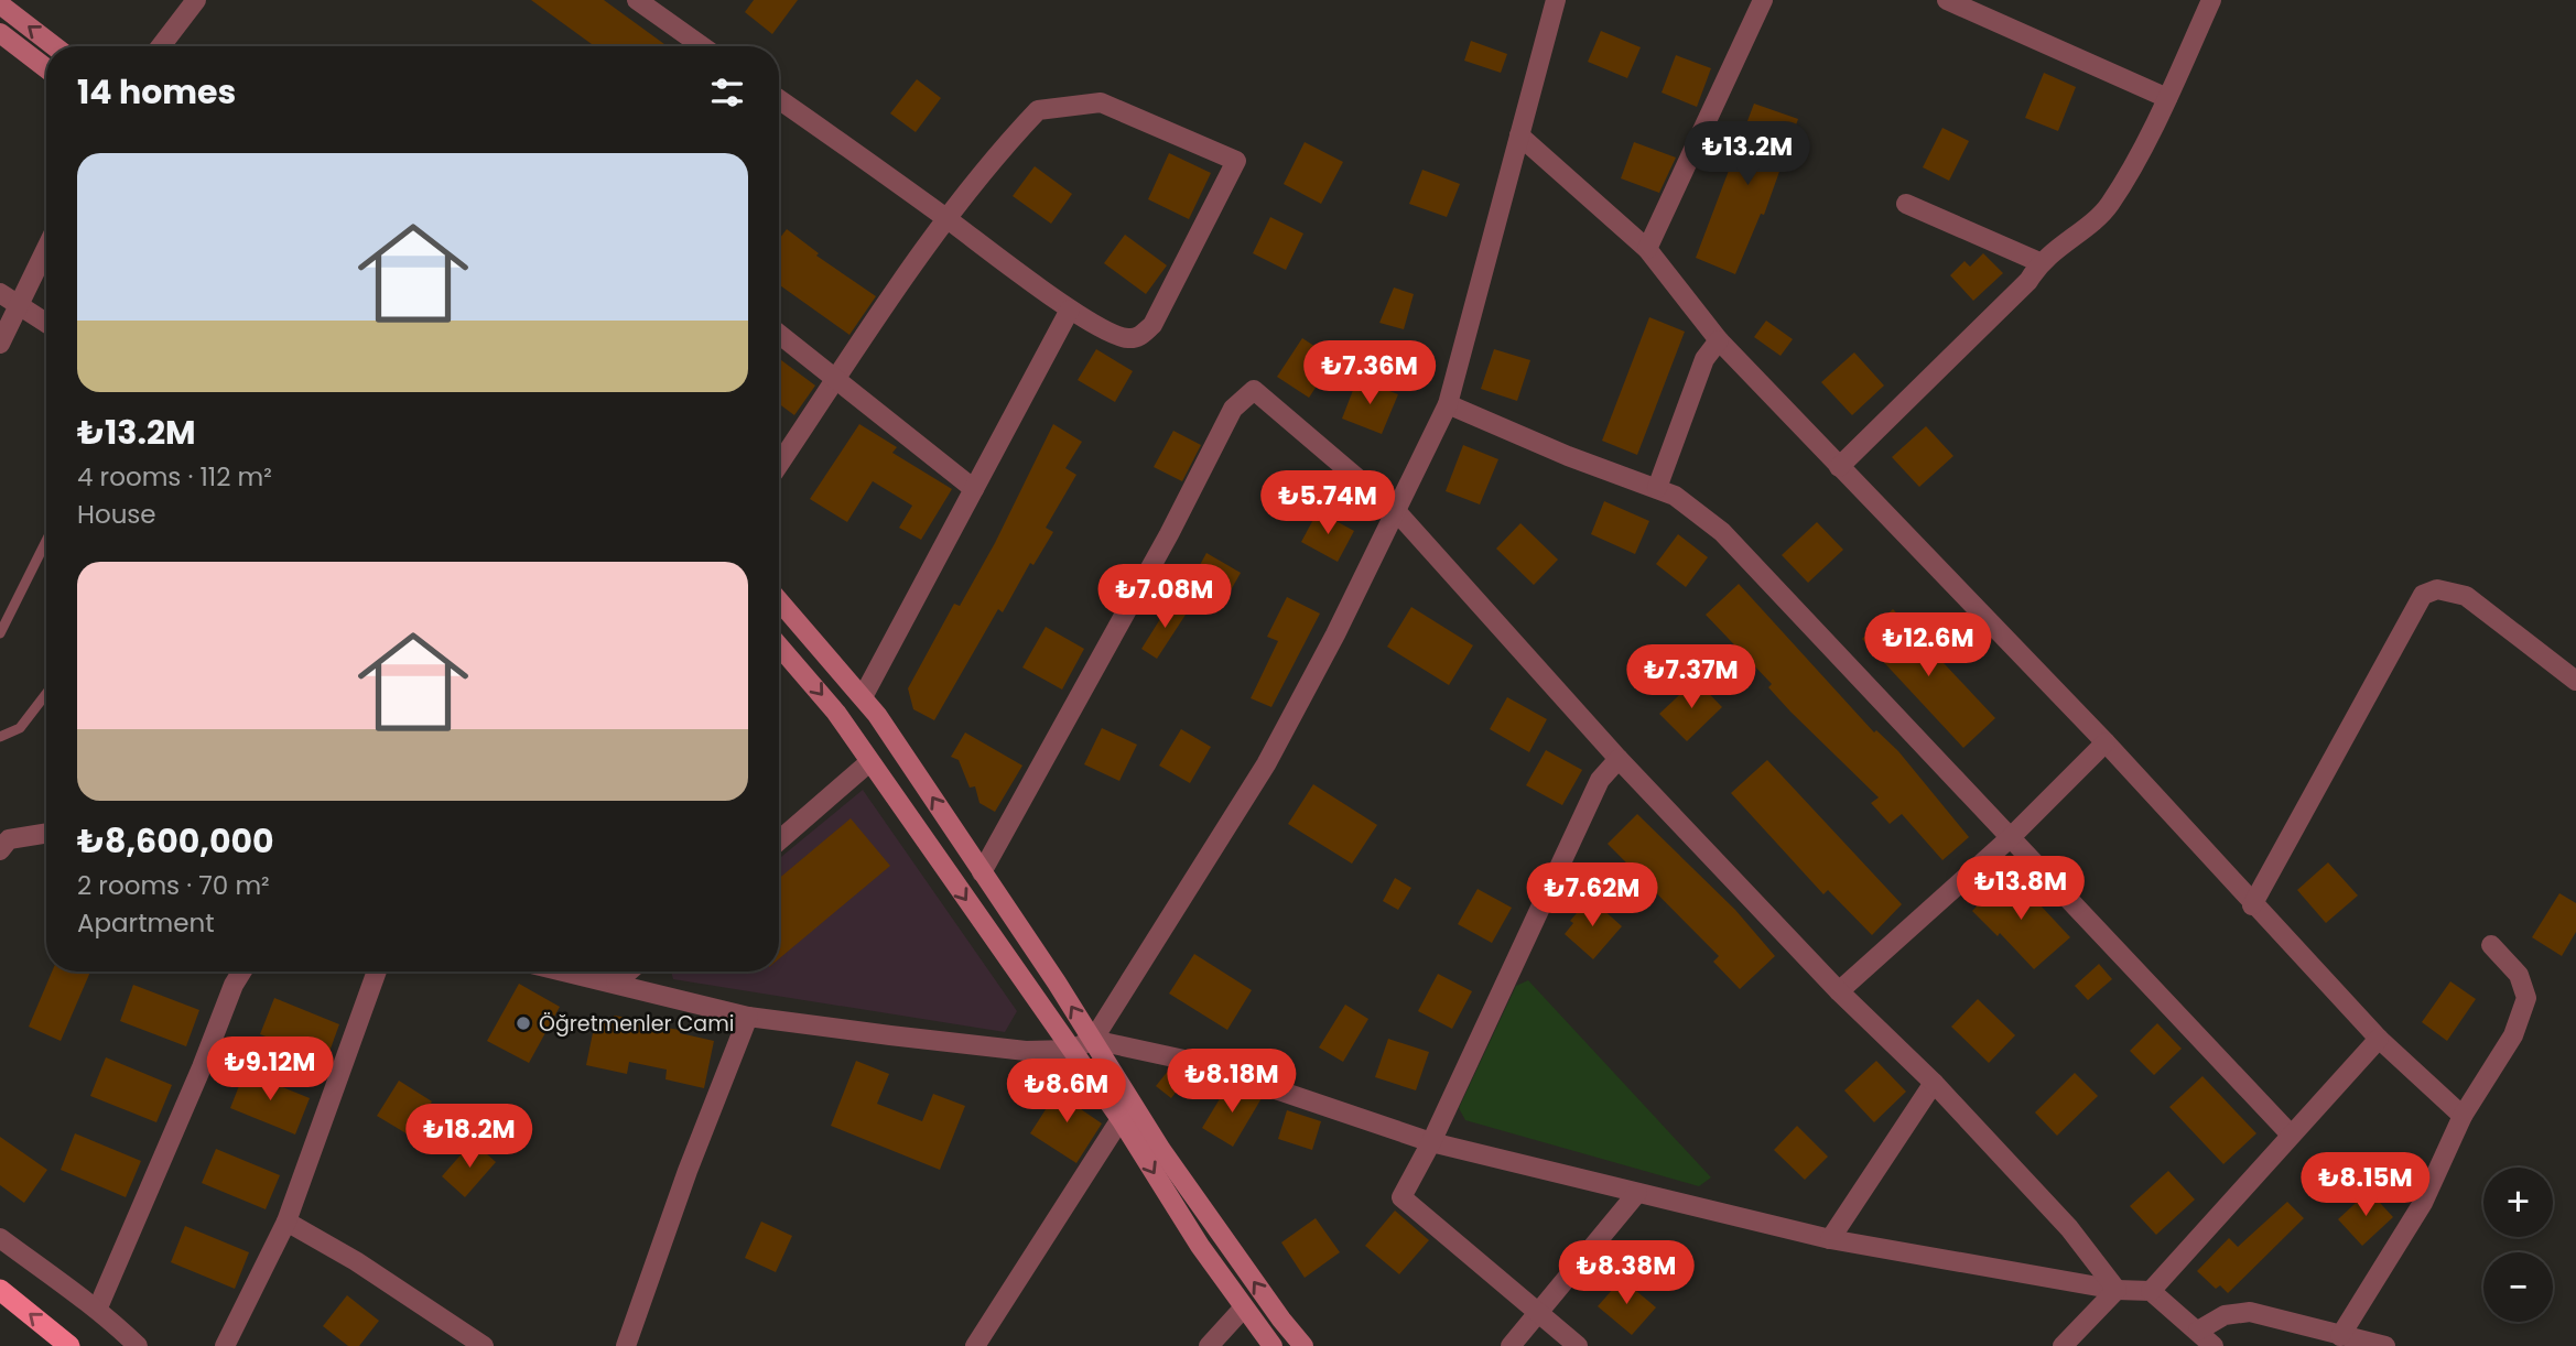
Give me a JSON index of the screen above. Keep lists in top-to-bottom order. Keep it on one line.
{"places":["Öğretmenler Cami"],"page":{"heading":"14 homes","price":["₺13.2M","₺7.36M","₺5.74M","₺7.08M","₺12.6M","₺7.37M","₺13.8M","₺7.62M","₺9.12M","₺8.18M","₺8.6M","₺18.2M","₺8.15M","₺8.38M"],"list":[{"name":"₺13.2M","note":"4 rooms · 112 m² · House"},{"name":"₺8,600,000","note":"2 rooms · 70 m² · Apartment"}],"map_buttons":["+","−"]}}
